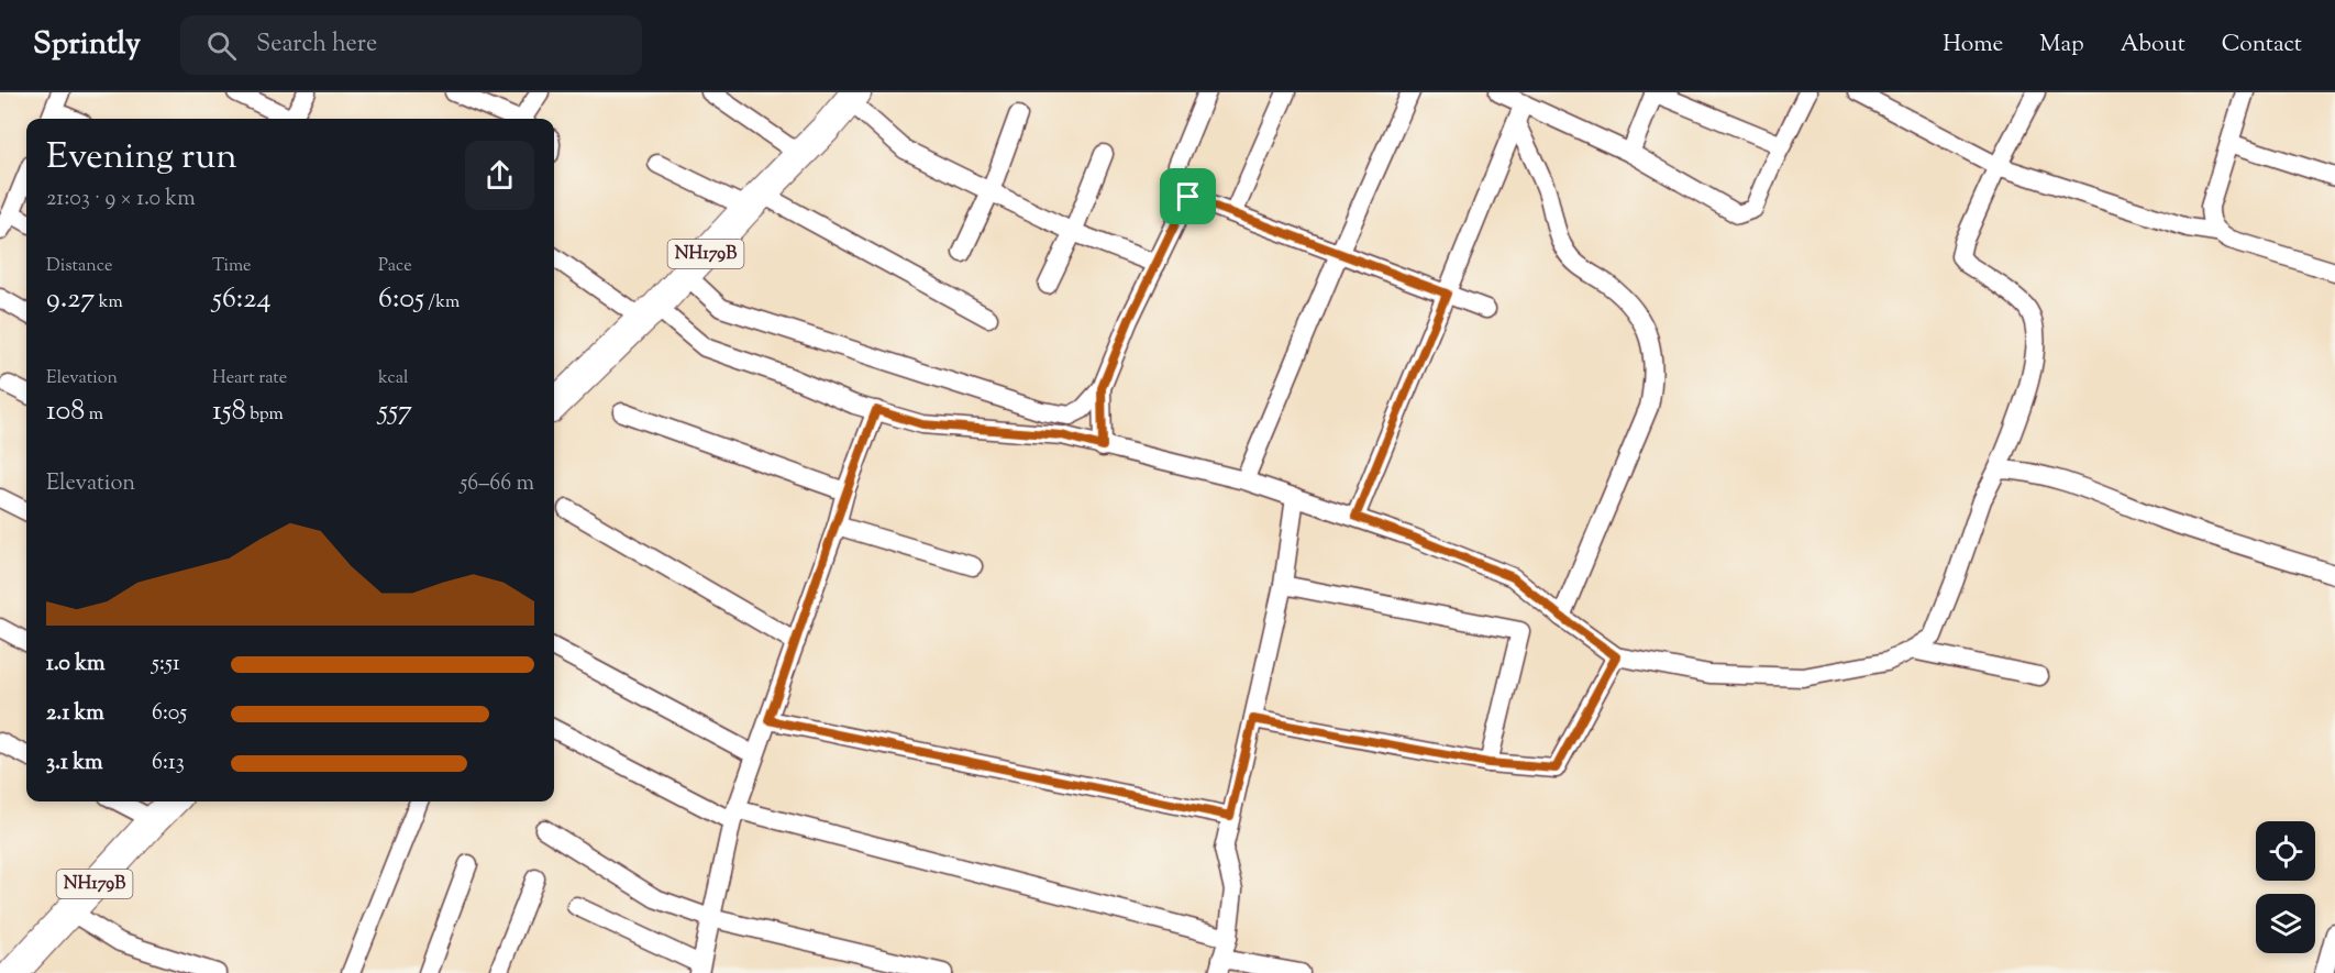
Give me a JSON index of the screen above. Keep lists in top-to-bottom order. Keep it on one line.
{"streets":{"highway":["NH179B"]},"page":{"header":"Sprintly","search":"Search here","nav":["Home","Map","About","Contact"],"heading":["Evening run","21:03 · 9 × 1.0 km"],"stats":[["Distance","9.27 km"],["Time","56:24"],["Pace","6:05 /km"],["Elevation","108 m"],["Heart rate","158 bpm"],["kcal","557"]],"chart":["Elevation","56–66 m"],"list":[{"name":"1.0 km","note":"5:51"},{"name":"2.1 km","note":"6:05"},{"name":"3.1 km","note":"6:13"}]}}
